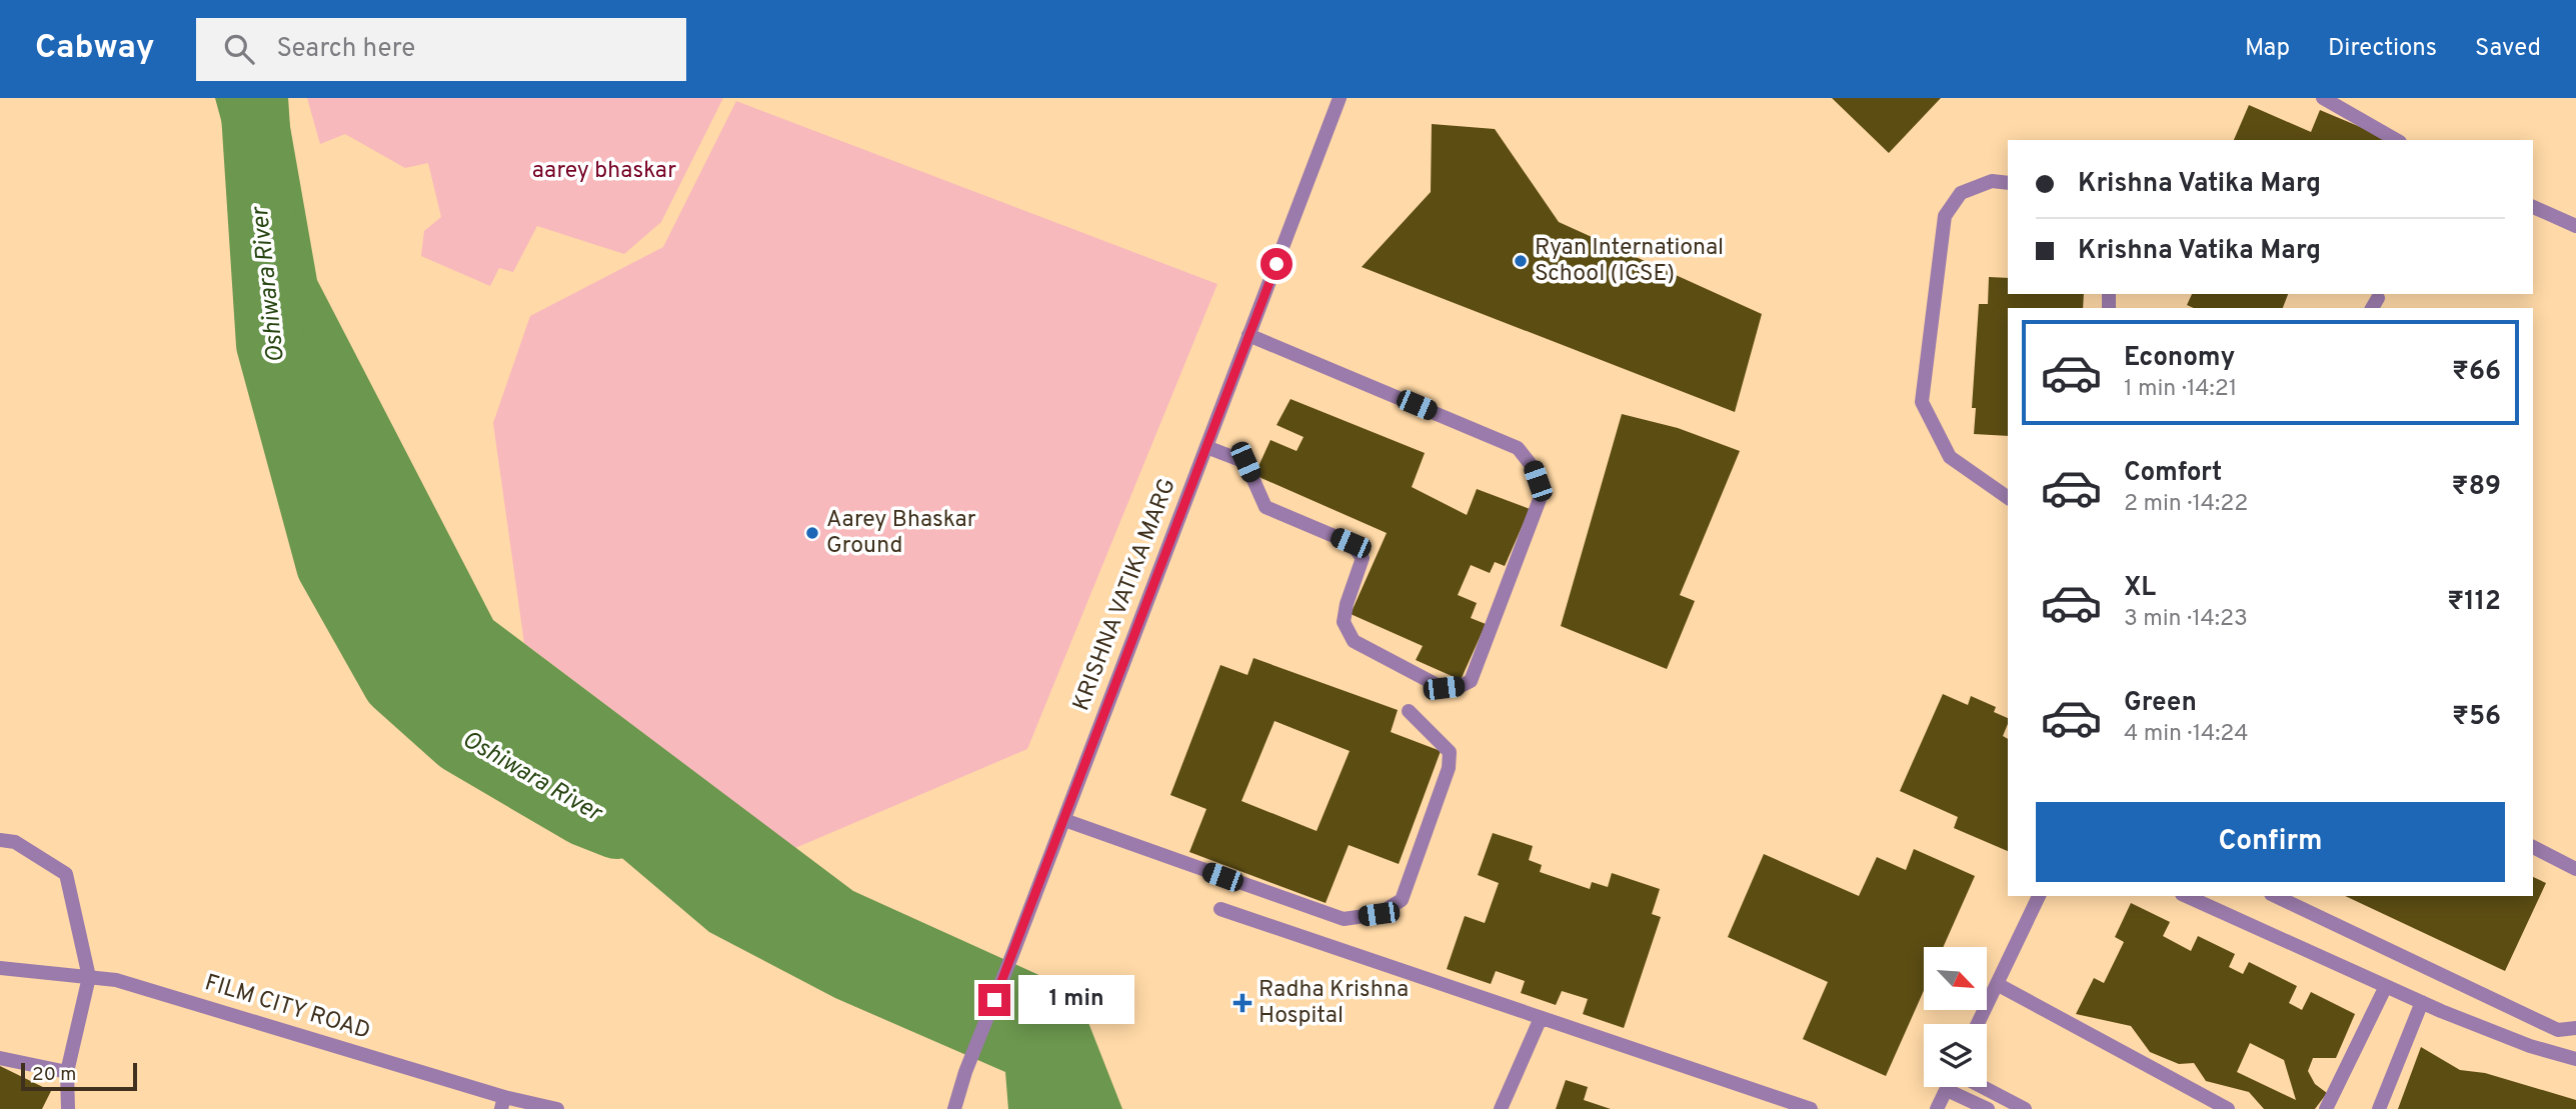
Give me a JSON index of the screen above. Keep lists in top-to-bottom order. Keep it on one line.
{"streets":{"street":["KRISHNA VATIKA MARG","FILM CITY ROAD"]},"water":["Oshiwara River"],"parks":["aarey bhaskar"],"places":{"other":["Ryan International School (ICSE)","Aarey Bhaskar Ground"],"health":["Radha Krishna Hospital"]},"scale_bar":"20 m","north":"bottom right","page":{"header":"Cabway","search":"Search here","nav":["Map","Directions","Saved"],"banner":["Krishna Vatika Marg","Krishna Vatika Marg"],"list":[{"name":"Economy","note":"1 min · 14:21","value":"₹66"},{"name":"Comfort","note":"2 min · 14:22","value":"₹89"},{"name":"XL","note":"3 min · 14:23","value":"₹112"},{"name":"Green","note":"4 min · 14:24","value":"₹56"}],"buttons":"Confirm","bubble":"1 min","scale":"20 m"}}
